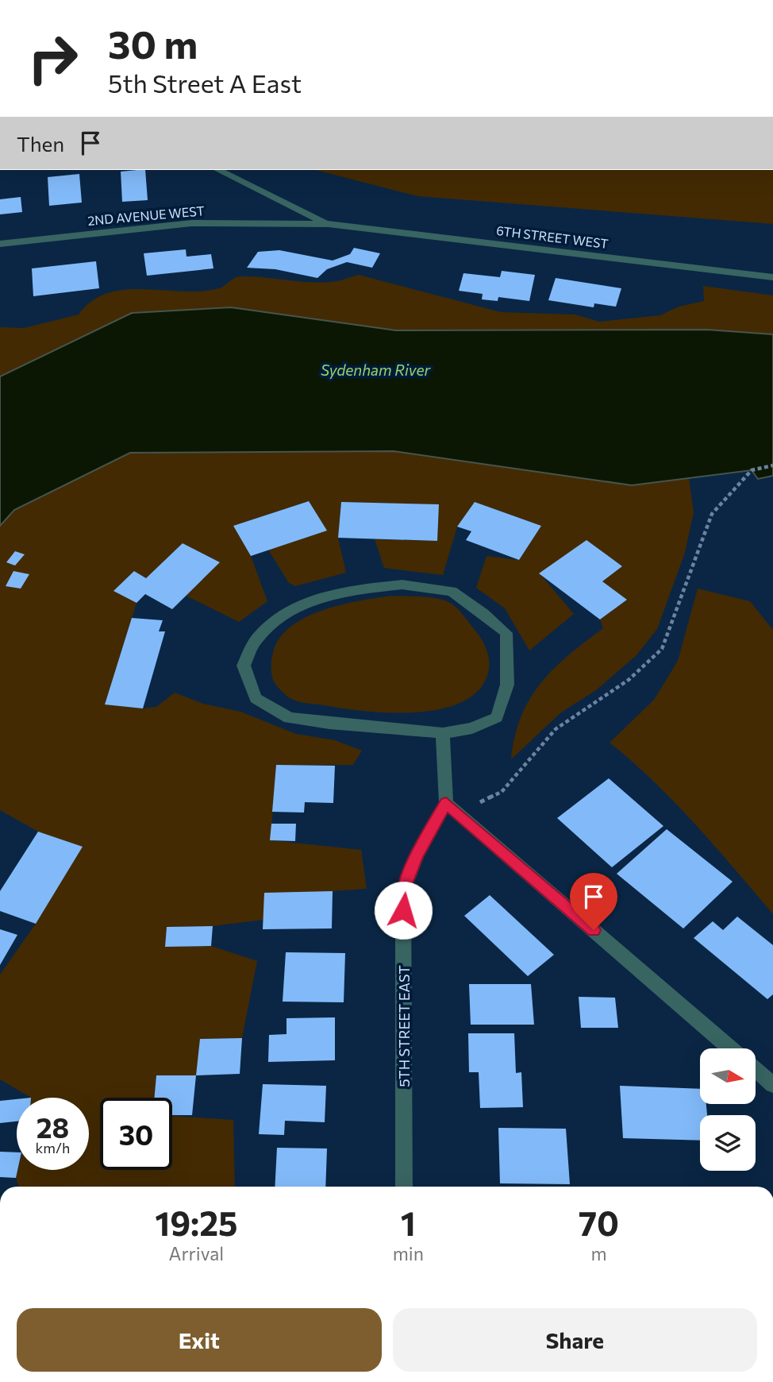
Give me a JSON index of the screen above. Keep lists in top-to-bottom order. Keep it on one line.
{"streets":{"street":["2ND AVENUE WEST","6TH STREET WEST","5TH STREET EAST"]},"crossings":[["2ND AVENUE WEST","6TH STREET WEST"]],"water":["Sydenham River"],"north":"right","page":{"turn":["30 m","5th Street A East"],"then":"Then","speed":"28 km/h","limit":"30","eta":["19:25","Arrival","1","min","70","m"],"buttons":["Exit","Share"]}}
